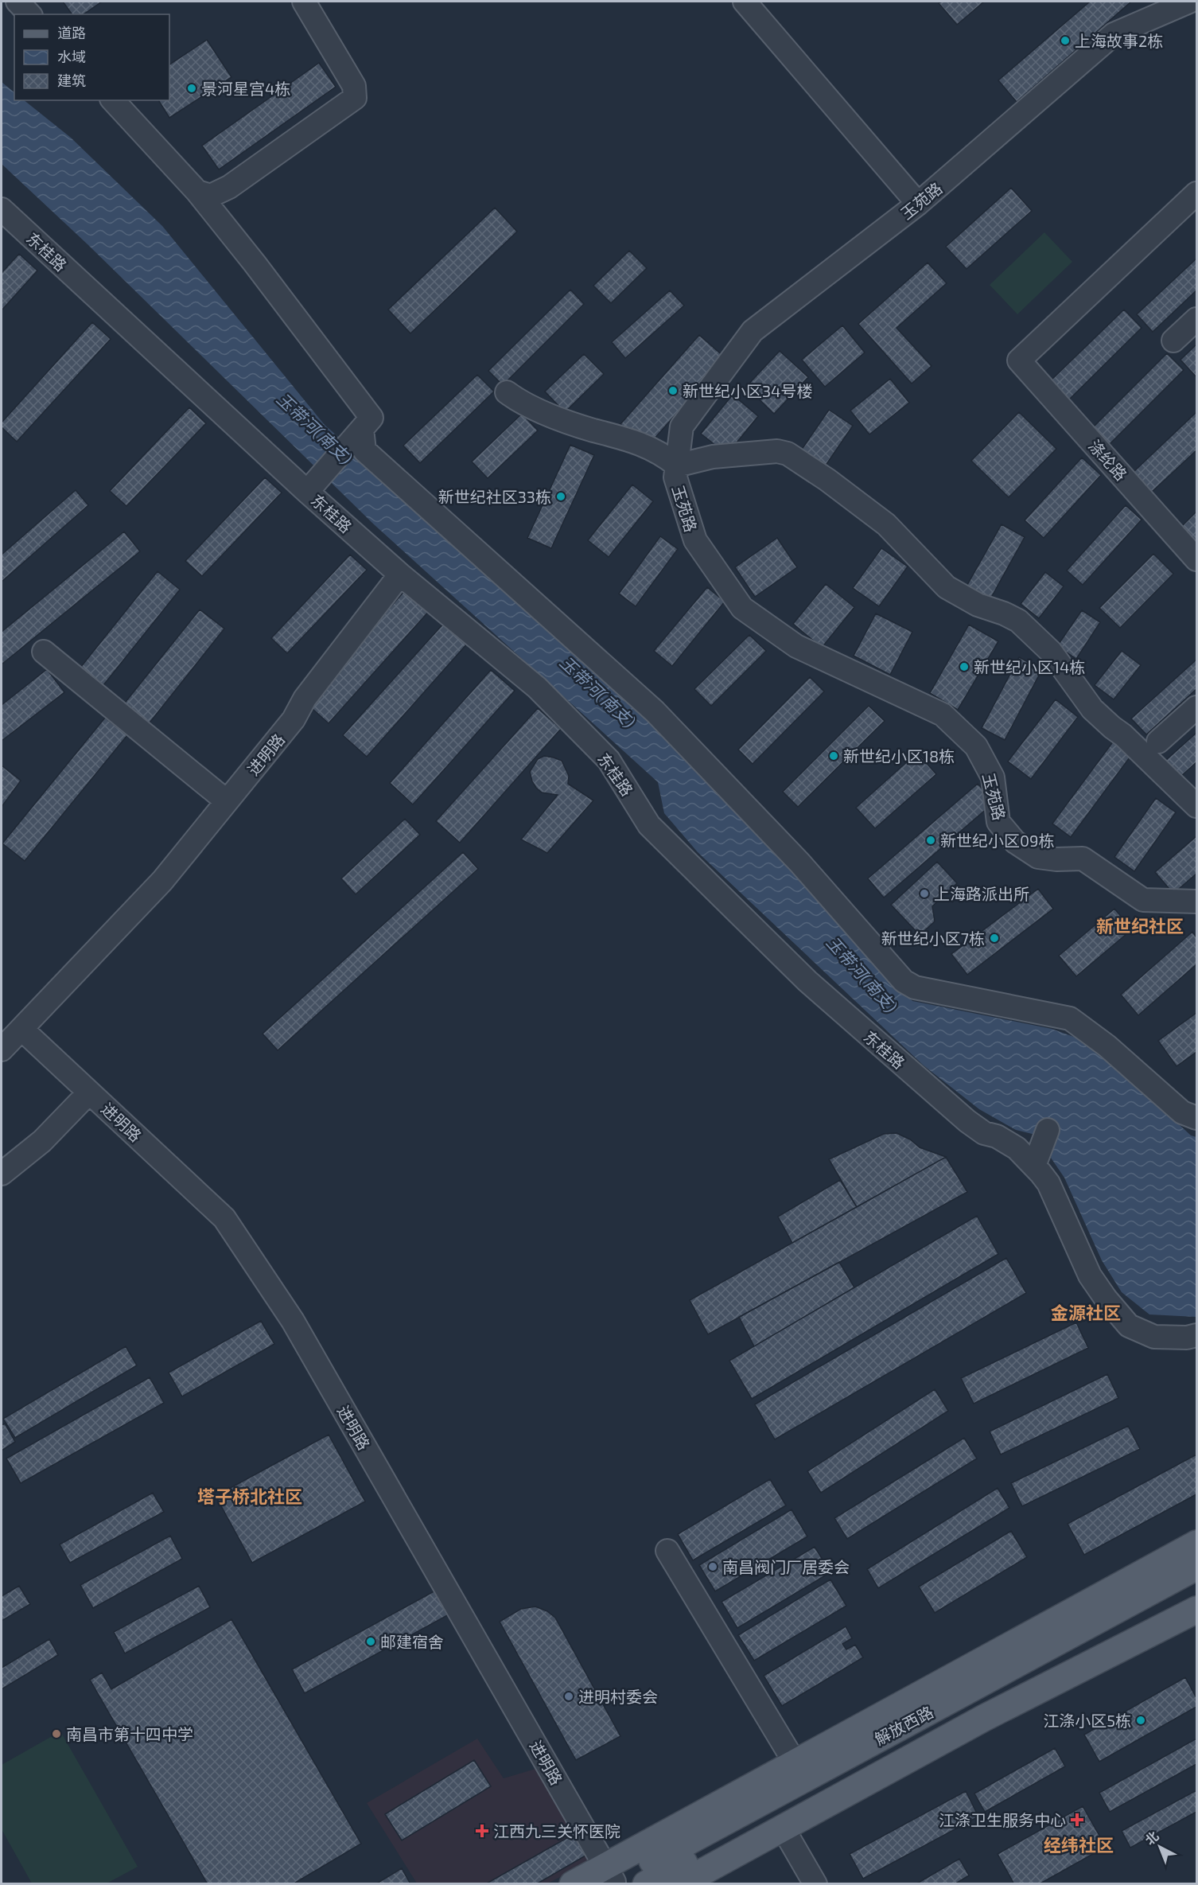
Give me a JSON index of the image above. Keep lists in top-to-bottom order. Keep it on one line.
{"streets":{"main road":["解放西路"],"street":["玉苑路","东桂路","涤纶路","进明路"]},"crossings":[["东桂路","进明路"],["进明路","解放西路"]],"districts":["新世纪社区","金源社区","塔子桥北社区","经纬社区"],"water":["玉带河(南支)"],"places":{"other":["上海故事2栋","景河星宫4栋","新世纪小区34号楼","新世纪社区33栋","新世纪小区14栋","新世纪小区18栋","新世纪小区09栋","上海路派出所","新世纪小区7栋","南昌阀门厂居委会","邮建宿舍","进明村委会","江涤小区5栋","南昌市第十四中学"],"health":["江涤卫生服务中心","江西九三关怀医院"]},"legend":["道路","水域","建筑"],"north":"top left"}
